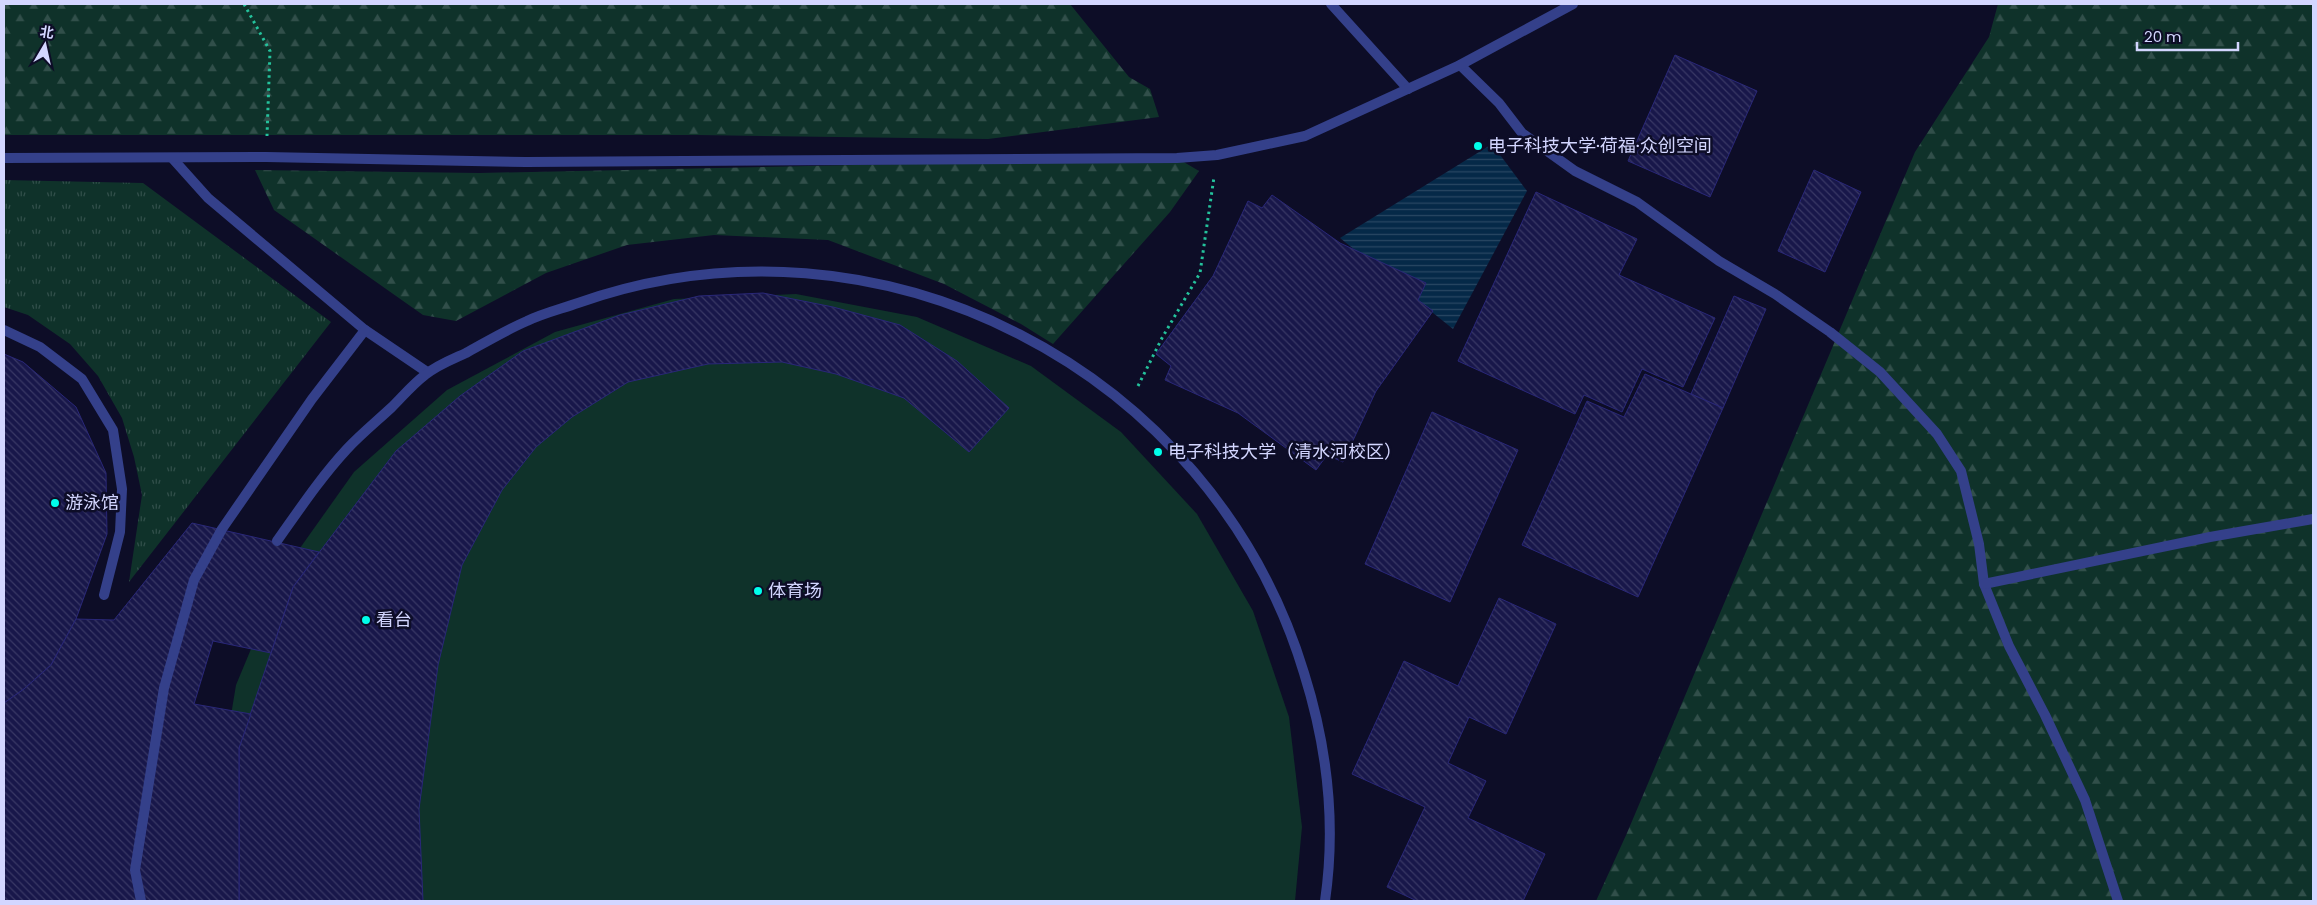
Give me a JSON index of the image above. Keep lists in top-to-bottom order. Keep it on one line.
{"places":["电子科技大学·荷福·众创空间","电子科技大学（清水河校区）","游泳馆","体育场","看台"],"scale_bar":"20 m","north":"top"}
